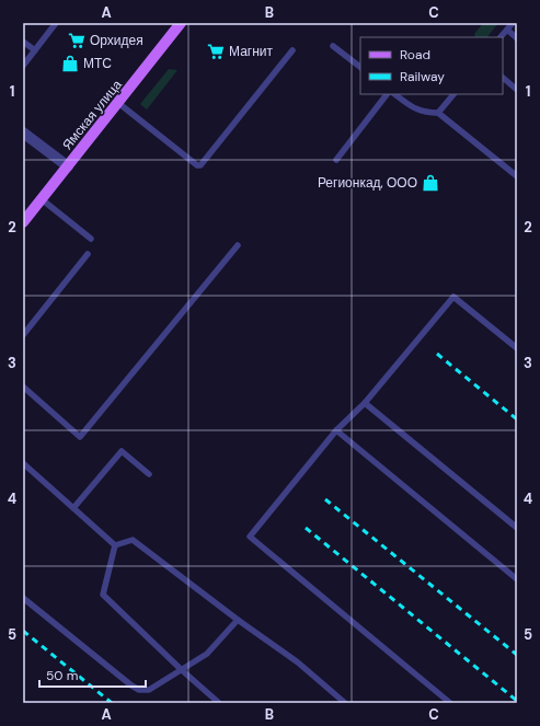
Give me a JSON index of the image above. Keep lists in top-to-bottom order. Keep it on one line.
{"streets":{"main road":["Ямская улица"]},"places":{"supermarket":["Орхидея","Магнит"],"shop":["МТС","Регионкад, ООО"]},"legend":["Road","Railway"],"scale_bar":"50 m","grid":{"columns":["A","B","C"],"rows":["1","2","3","4","5"]}}
